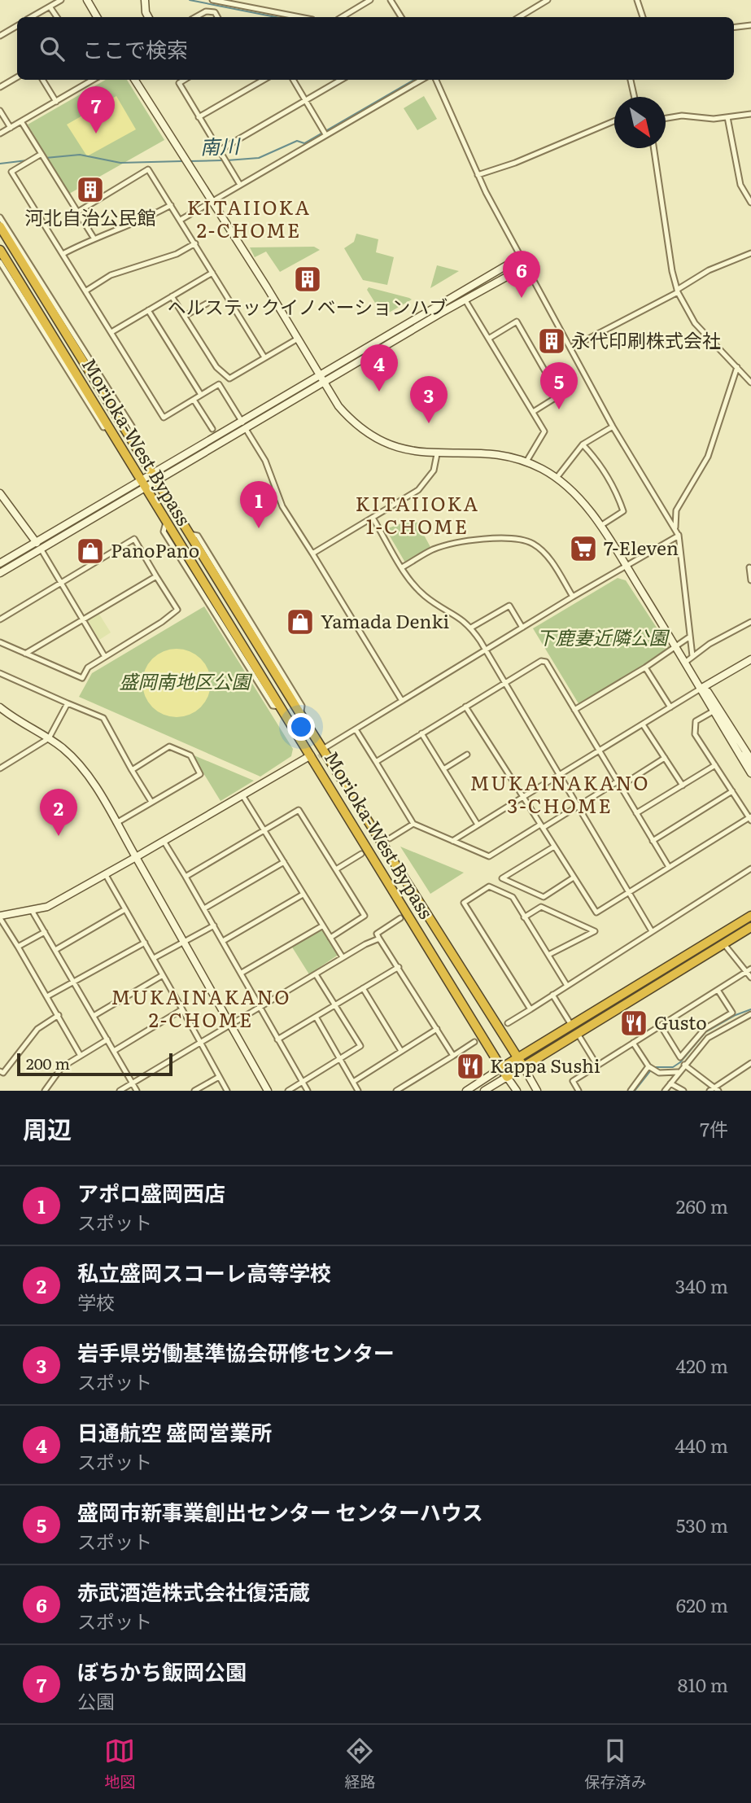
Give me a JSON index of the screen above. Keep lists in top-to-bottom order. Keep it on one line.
{"streets":{"highway":["Morioka-West Bypass"]},"districts":["KITAIIOKA 2-CHOME","KITAIIOKA 1-CHOME","MUKAINAKANO 3-CHOME","MUKAINAKANO 2-CHOME"],"water":["南川"],"parks":["下鹿妻近隣公園","盛岡南地区公園"],"places":{"building":["河北自治公民館","ヘルステックイノベーションハブ","永代印刷株式会社"],"supermarket":["7-Eleven"],"shop":["PanoPano","Yamada Denki"],"restaurant":["Gusto","Kappa Sushi"]},"scale_bar":"200 m","north":"bottom right","page":{"search":"ここで検索","pins":["7","6","4","5","3","1","2"],"scale":"200 m","heading":["周辺","7件"],"list":[{"mark":"1","name":"アポロ盛岡西店","note":"スポット","value":"260 m"},{"mark":"2","name":"私立盛岡スコーレ高等学校","note":"学校","value":"340 m"},{"mark":"3","name":"岩手県労働基準協会研修センター","note":"スポット","value":"420 m"},{"mark":"4","name":"日通航空 盛岡営業所","note":"スポット","value":"440 m"},{"mark":"5","name":"盛岡市新事業創出センター センターハウス","note":"スポット","value":"530 m"},{"mark":"6","name":"赤武酒造株式会社復活蔵","note":"スポット","value":"620 m"},{"mark":"7","name":"ぼちかち飯岡公園","note":"公園","value":"810 m"}],"nav":["地図","経路","保存済み"]}}
